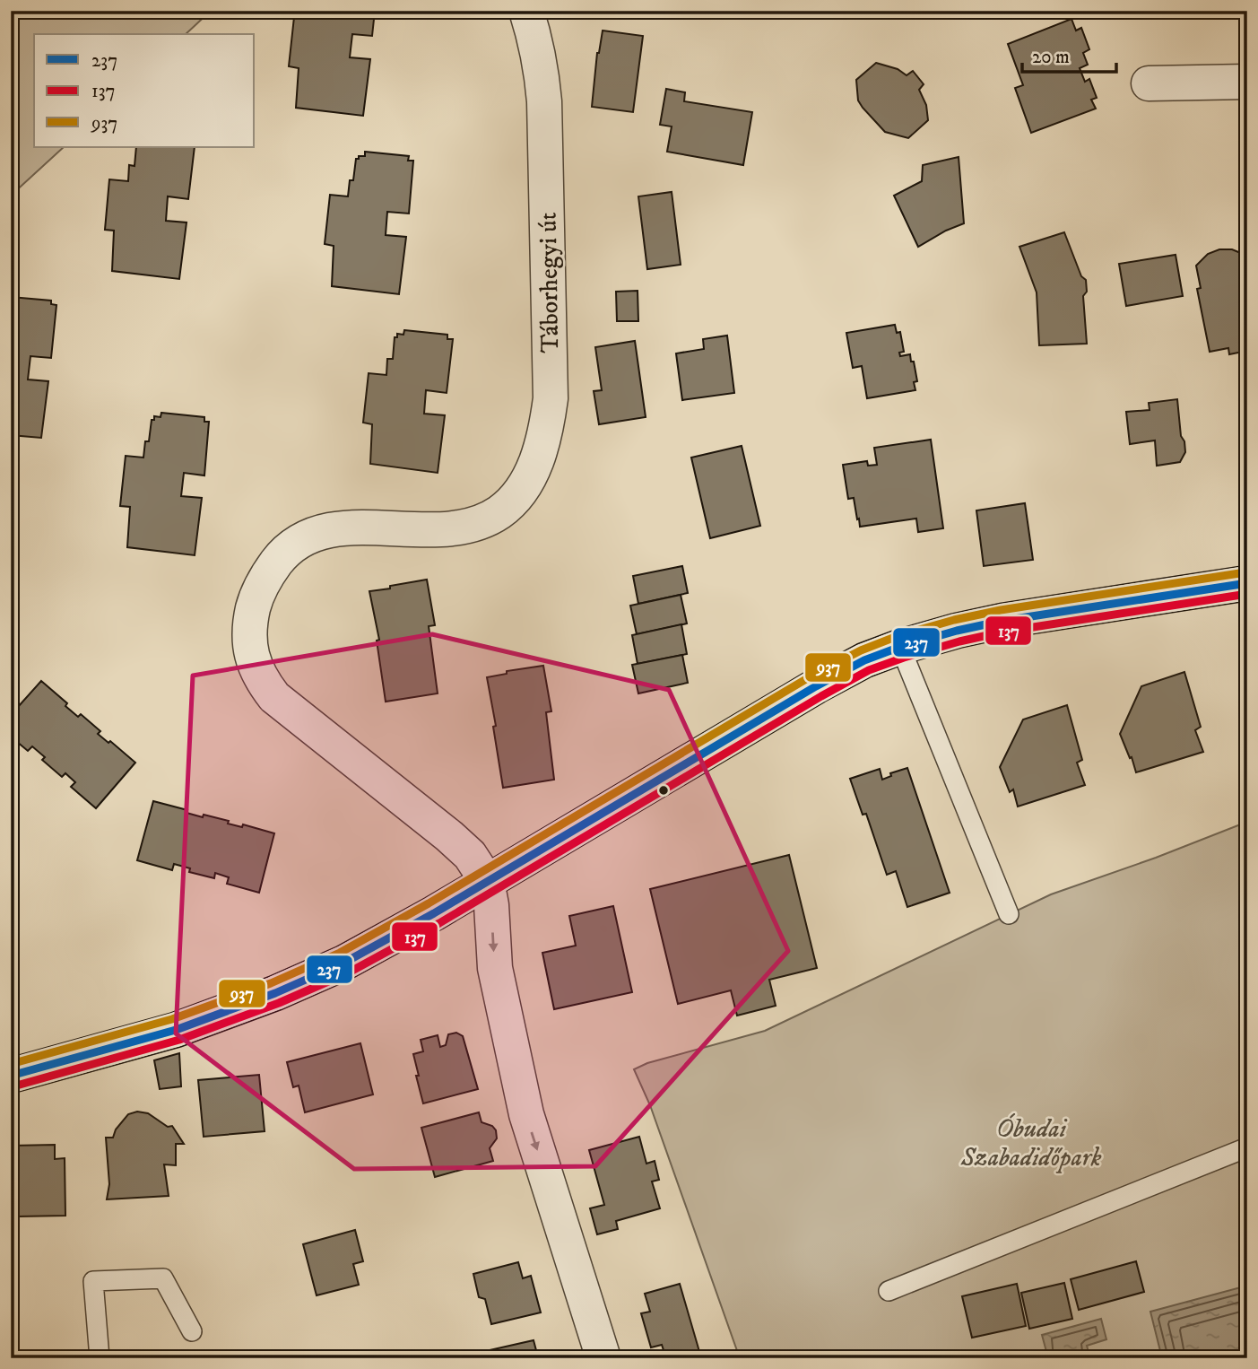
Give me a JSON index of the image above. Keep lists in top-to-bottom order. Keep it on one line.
{"streets":{"street":["Táborhegyi út"]},"parks":["Óbudai Szabadidőpark"],"lines":["transit line 937","transit line 237","transit line 137"],"legend":["237","137","937"],"scale_bar":"20 m"}
